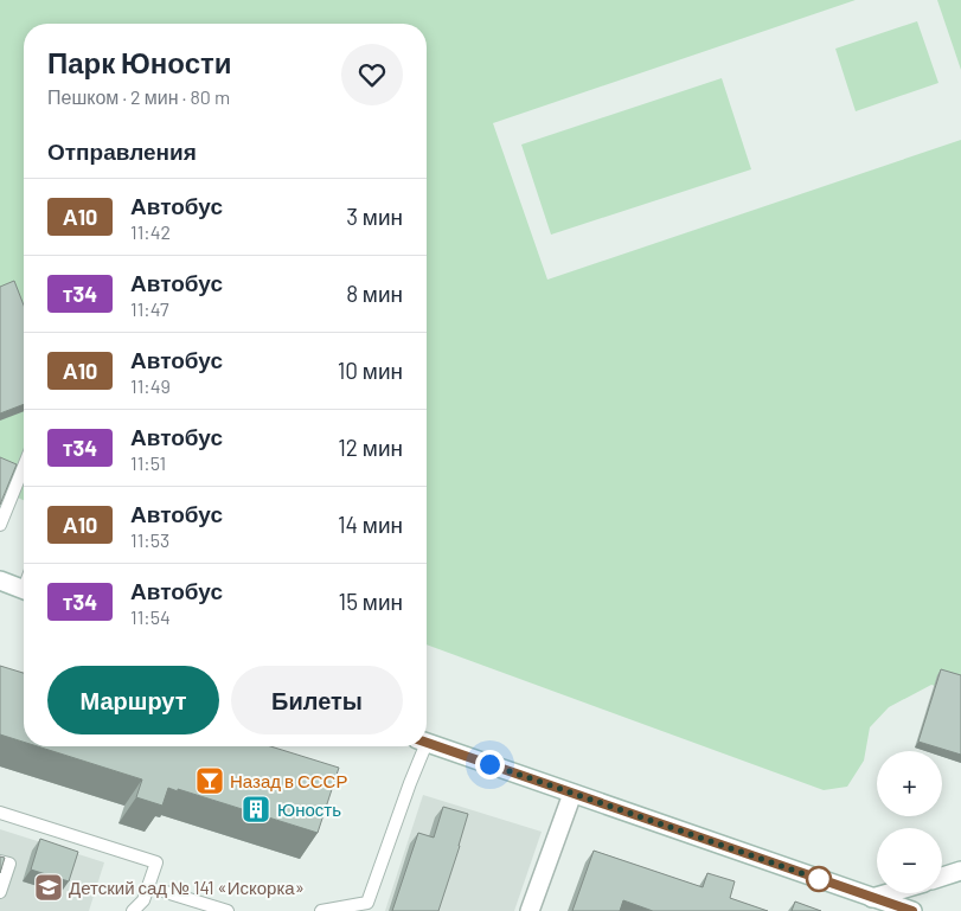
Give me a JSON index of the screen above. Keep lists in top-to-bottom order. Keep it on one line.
{"places":{"bar":["Назад в СССР"],"building":["Юность"],"school or university":["Детский сад № 141 «Искорка»"]},"lines":["bus line А10"],"page":{"heading":[["Парк Юности","Пешком · 2 мин · 80 m"],"Отправления"],"list":[{"mark":"А10","name":"Автобус","note":"11:42","value":"3 мин"},{"mark":"т34","name":"Автобус","note":"11:47","value":"8 мин"},{"mark":"А10","name":"Автобус","note":"11:49","value":"10 мин"},{"mark":"т34","name":"Автобус","note":"11:51","value":"12 мин"},{"mark":"А10","name":"Автобус","note":"11:53","value":"14 мин"},{"mark":"т34","name":"Автобус","note":"11:54","value":"15 мин"}],"buttons":["Маршрут","Билеты"],"map_buttons":["+","−"]}}
